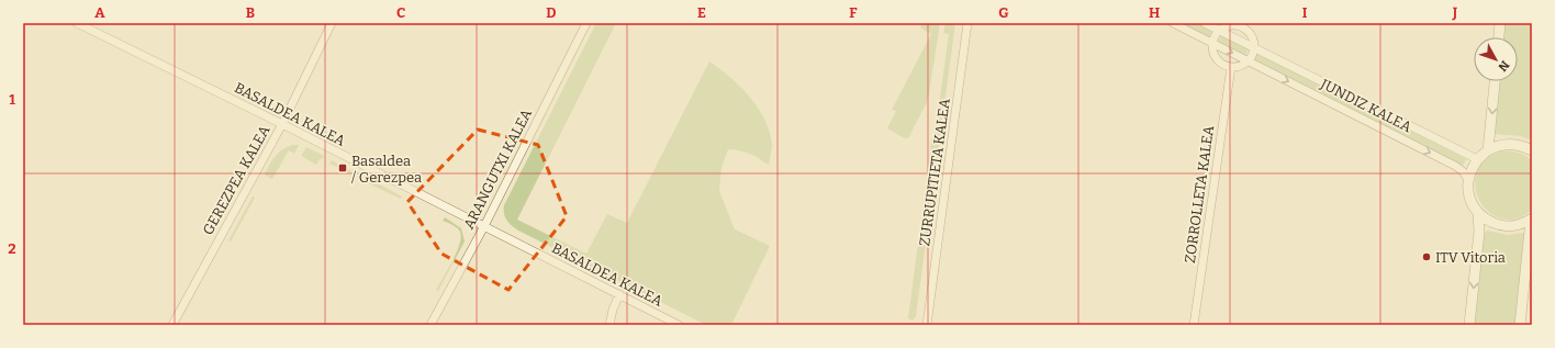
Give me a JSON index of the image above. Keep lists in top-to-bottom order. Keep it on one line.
{"streets":{"street":["JUNDIZ KALEA","BASALDEA KALEA","ARANGUTXI KALEA","ZURRUPITIETA KALEA","GEREZPEA KALEA","ZORROLLETA KALEA"]},"crossings":[["BASALDEA KALEA","ARANGUTXI KALEA"],["BASALDEA KALEA","GEREZPEA KALEA"]],"places":{"transit":["Basaldea / Gerezpea"],"other":["ITV Vitoria"]},"north":"bottom right","grid":{"columns":["A","B","C","D","E","F","G","H","I","J"],"rows":["1","2"]}}
